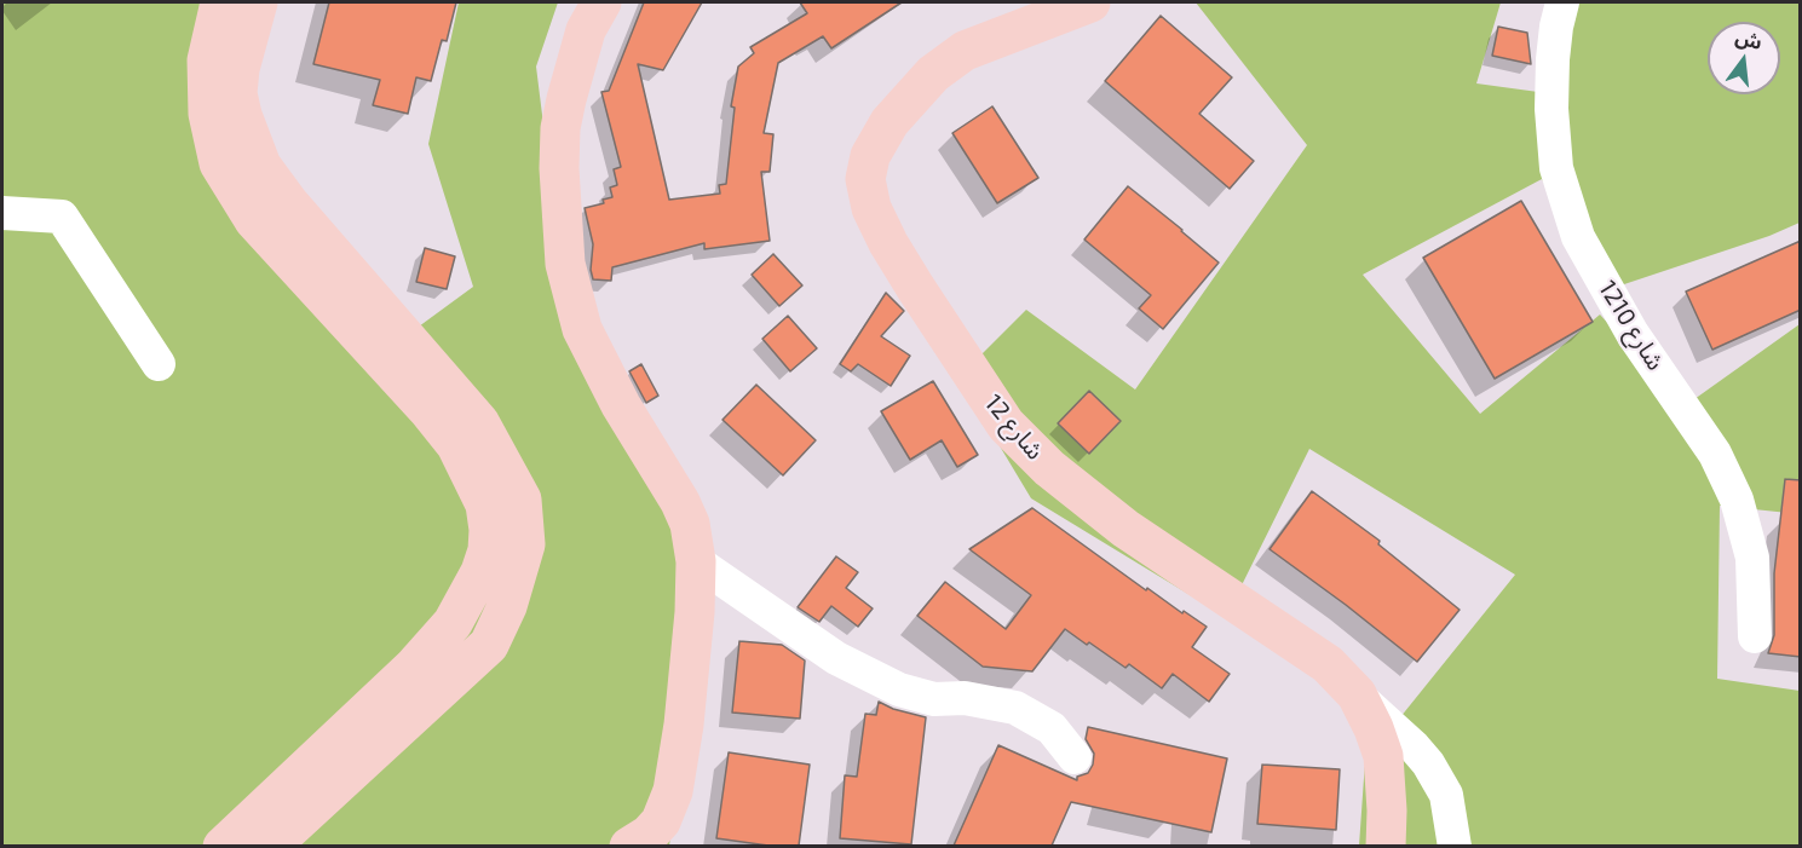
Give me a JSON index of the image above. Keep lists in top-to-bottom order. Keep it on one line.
{"streets":{"main road":["شارع 12"],"street":["شارع 1210"]},"north":"top"}
